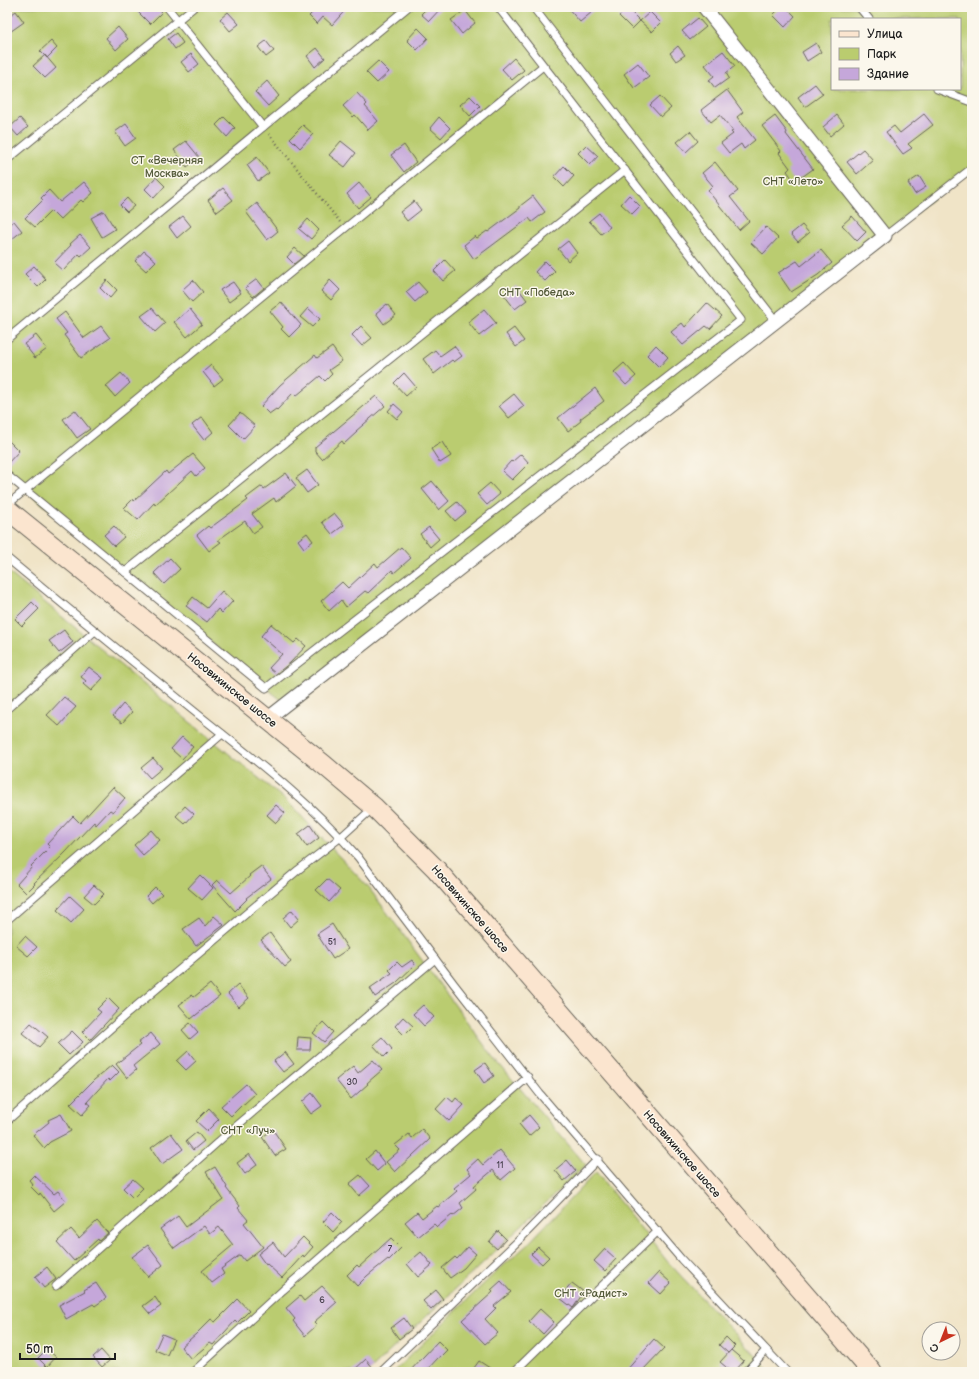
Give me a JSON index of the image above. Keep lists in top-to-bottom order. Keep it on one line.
{"streets":{"main road":["Носовихинское шоссе"]},"parks":["СТ «Вечерняя Москва»","СНТ «Лето»","СНТ «Победа»","СНТ «Луч»","СНТ «Радист»"],"house_numbers":["51","30","11","7","6"],"legend":["Улица","Парк","Здание"],"scale_bar":"50 m","north":"bottom left"}
